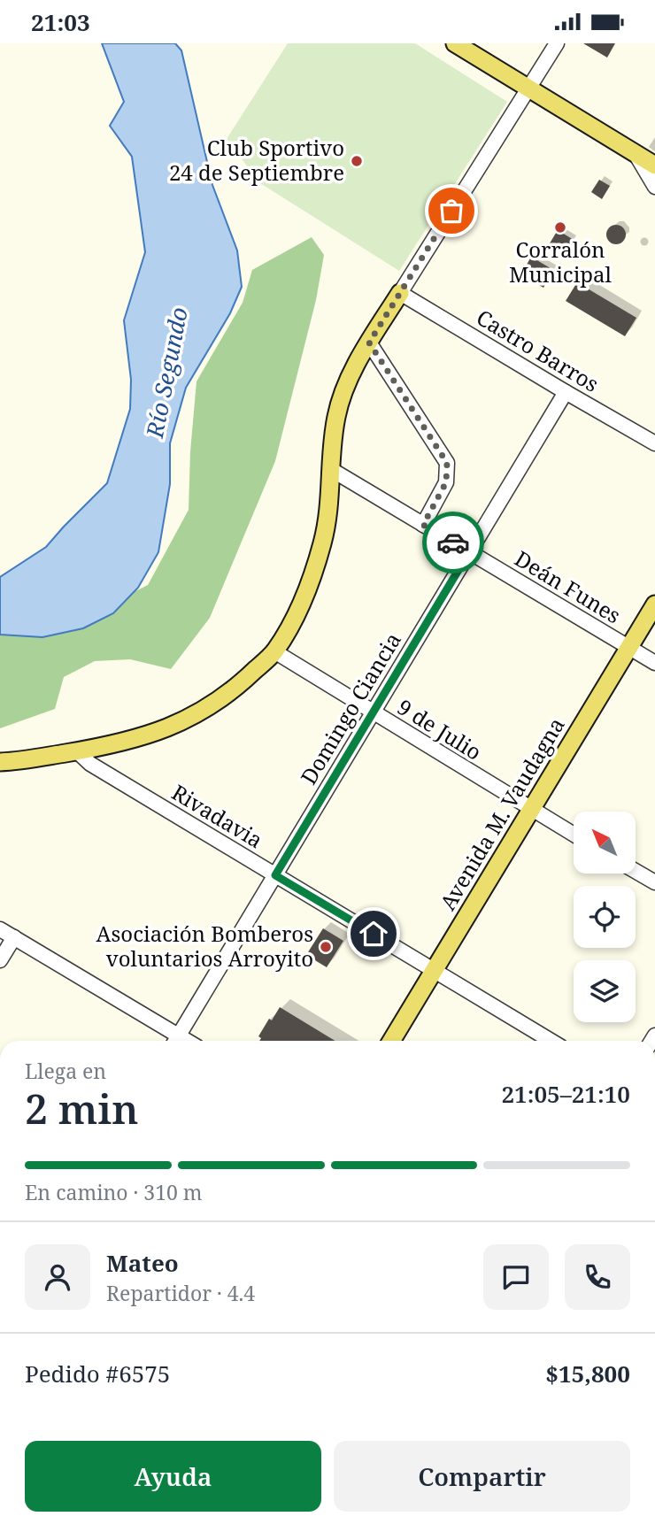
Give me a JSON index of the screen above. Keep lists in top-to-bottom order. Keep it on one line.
{"streets":{"main road":["Avenida M. Vaudagna"],"street":["Castro Barros","Deán Funes","Domingo Ciancia","9 de Julio","Rivadavia"]},"crossings":[["Castro Barros","Domingo Ciancia"],["Deán Funes","Domingo Ciancia"],["Deán Funes","Avenida M. Vaudagna"],["Domingo Ciancia","9 de Julio"],["Domingo Ciancia","Rivadavia"],["9 de Julio","Avenida M. Vaudagna"],["Avenida M. Vaudagna","Rivadavia"]],"water":["Río Segundo"],"places":["Club Sportivo 24 de Septiembre","Corralón Municipal","Asociación Bomberos voluntarios Arroyito"],"north":"top left","page":{"status":"21:03","heading":["2 min","Llega en","21:05–21:10"],"panel":["Mateo","Repartidor · 4.4","Pedido #6575","$15,800"],"bar":"En camino · 310 m","buttons":["Ayuda","Compartir"]}}
